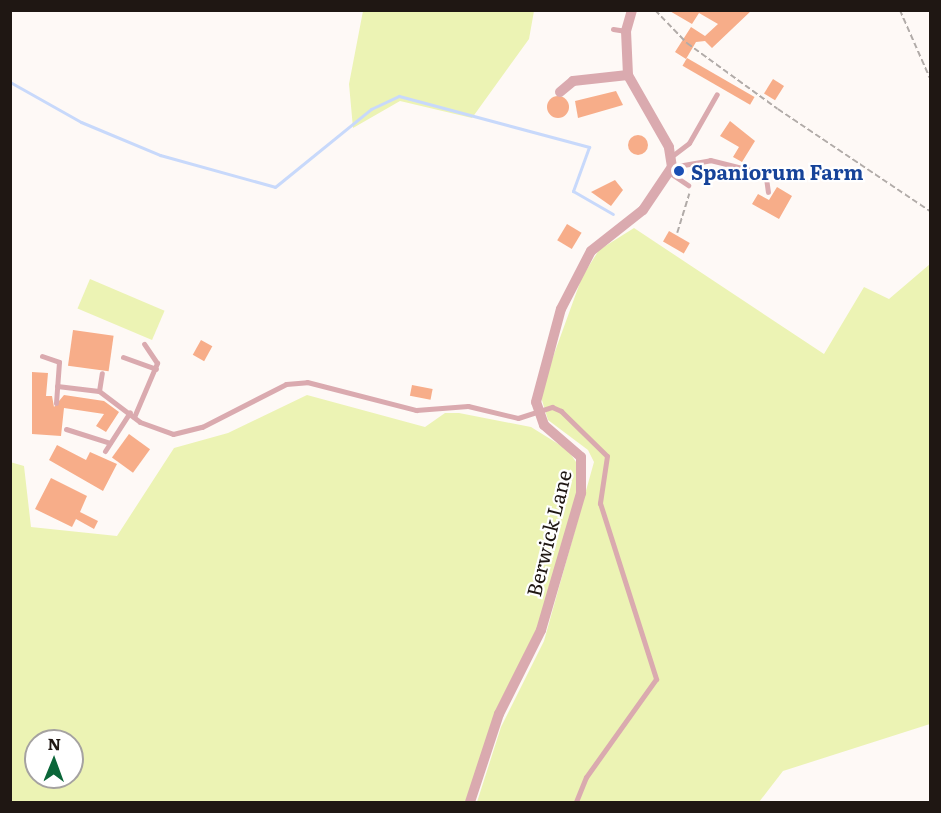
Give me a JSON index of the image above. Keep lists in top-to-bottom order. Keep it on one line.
{"streets":{"street":["Berwick Lane"]},"places":["Spaniorum Farm"],"north":"top"}
